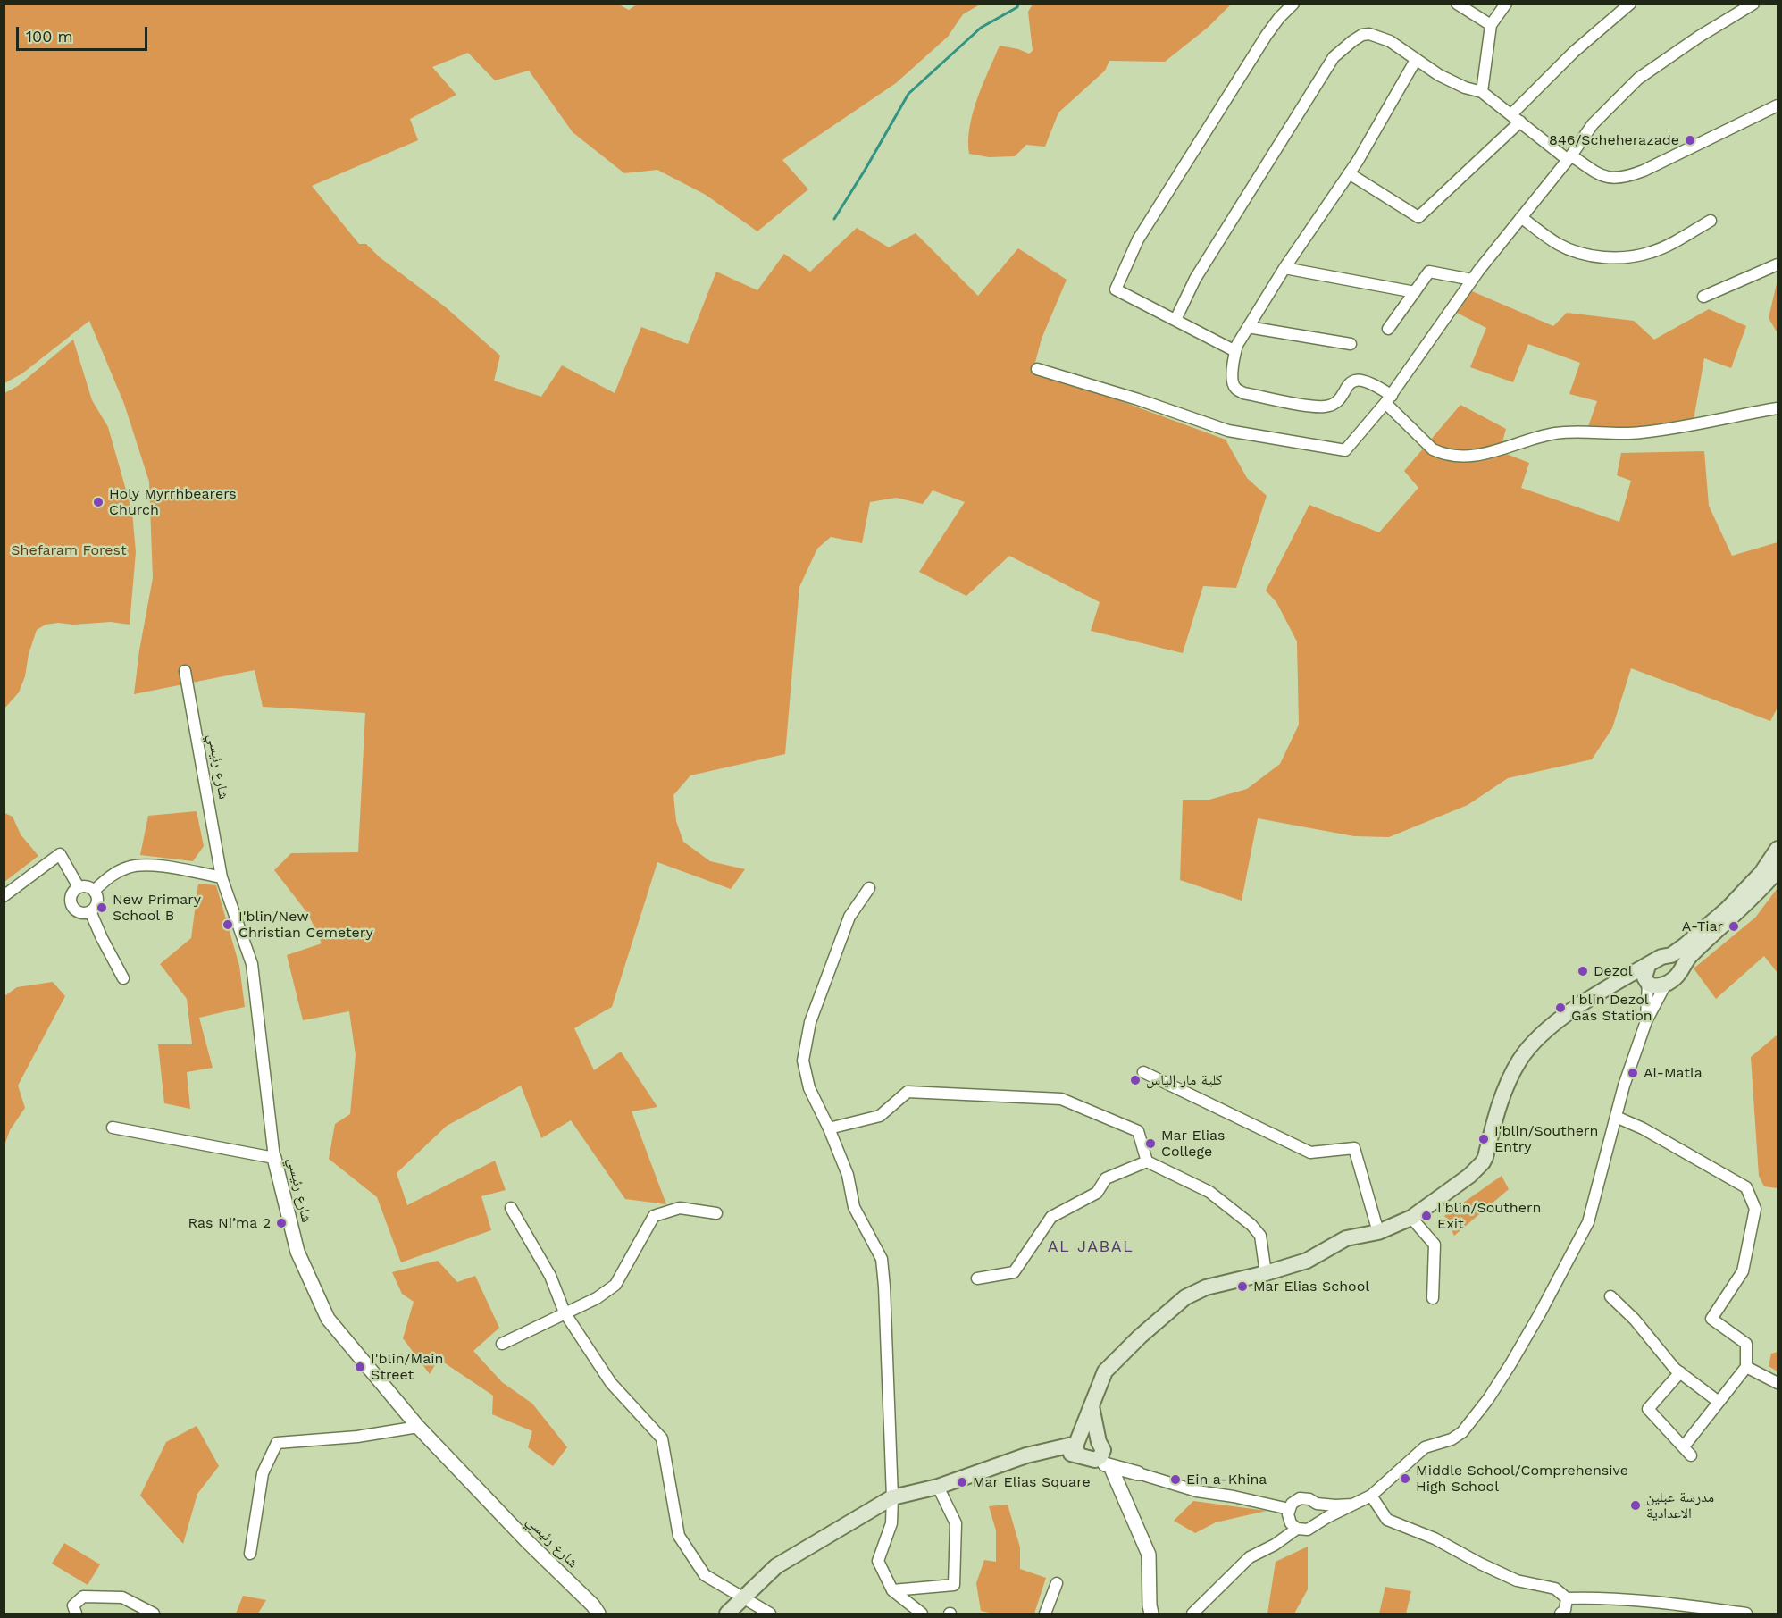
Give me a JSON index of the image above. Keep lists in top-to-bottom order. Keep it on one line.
{"streets":{"street":["شارع رئيسي"]},"districts":["AL JABAL"],"parks":["Shefaram Forest"],"places":["846/Scheherazade","Holy Myrrhbearers Church","New Primary School B","I'blin/New Christian Cemetery","A-Tiar","Dezol","I'blin Dezol Gas Station","Al-Matla","كلية مار إلياس","I'blin/Southern Entry","Mar Elias College","I'blin/Southern Exit","Ras Ni’ma 2","Mar Elias School","I'blin/Main Street","Middle School/Comprehensive High School","Ein a-Khina","Mar Elias Square","مدرسة عبلين الاعدادية"],"scale_bar":"100 m"}
